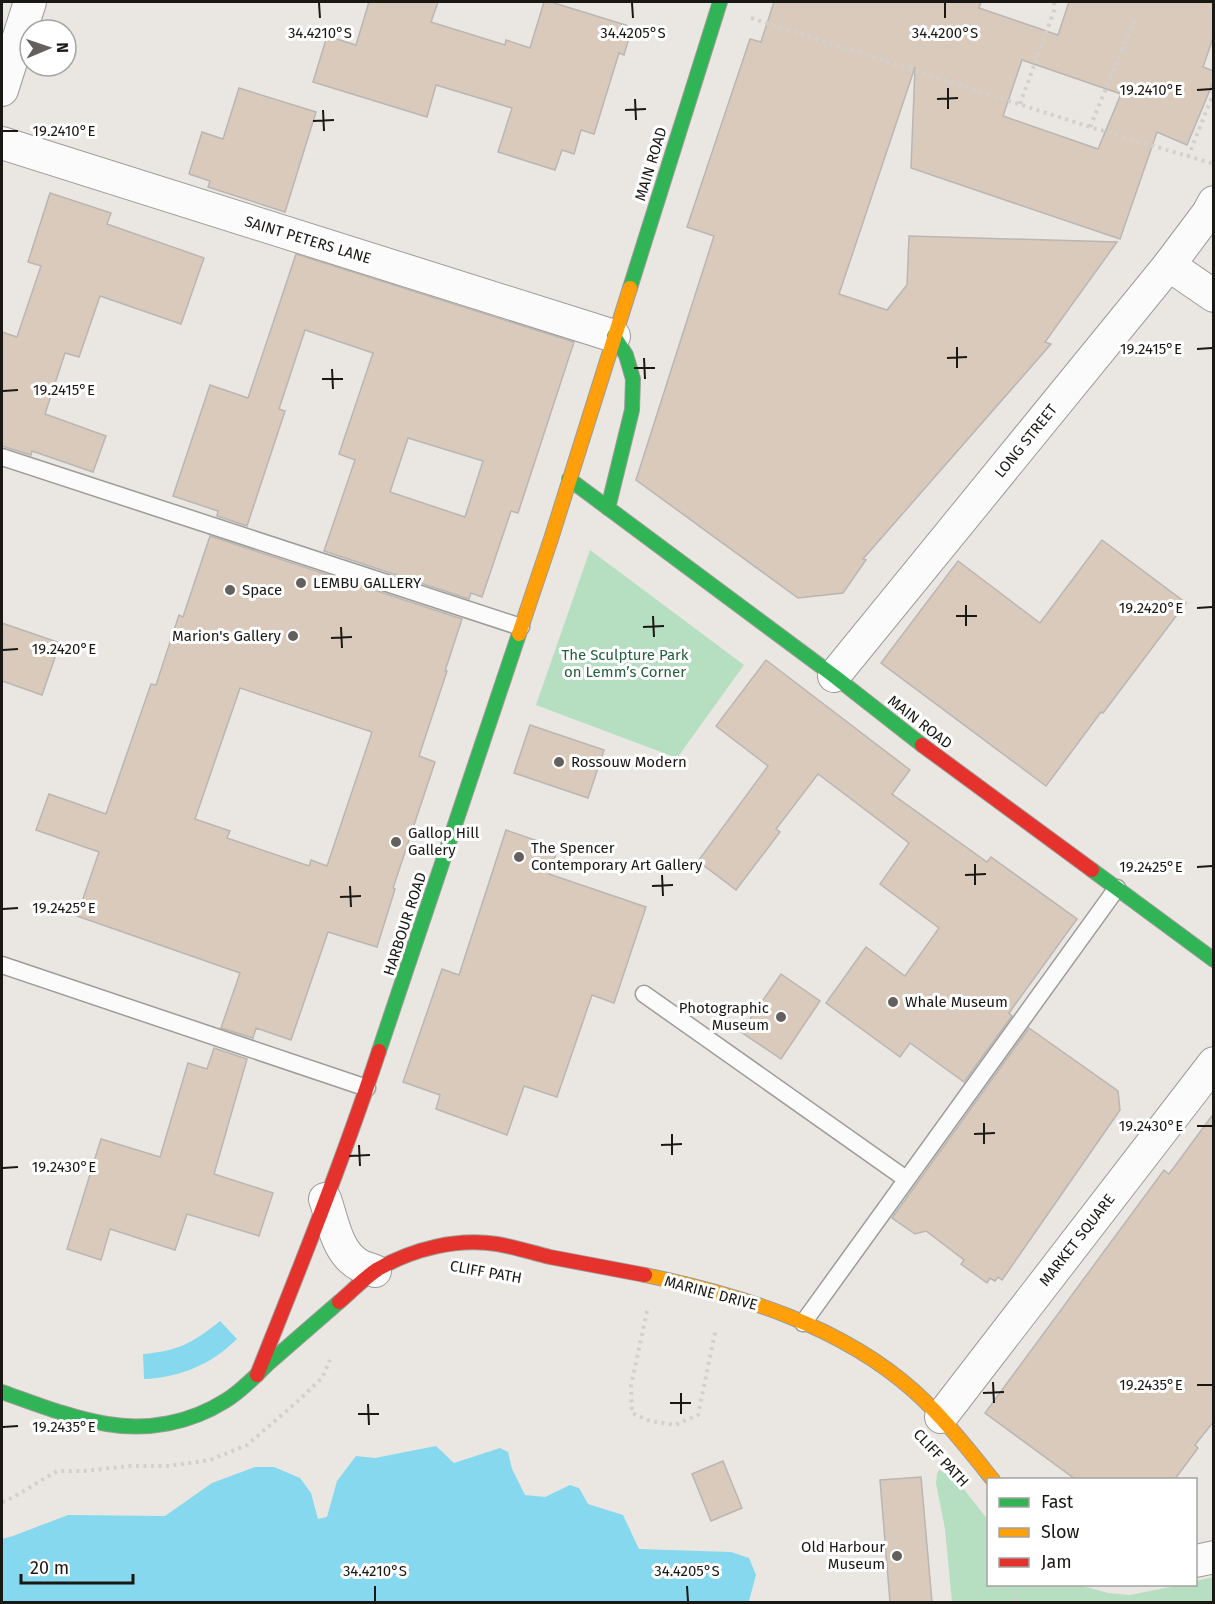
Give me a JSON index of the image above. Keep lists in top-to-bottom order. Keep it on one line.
{"streets":{"street":["MAIN ROAD","SAINT PETERS LANE","LONG STREET","HARBOUR ROAD","MARKET SQUARE","MARINE DRIVE"]},"crossings":[["MAIN ROAD","SAINT PETERS LANE"],["MAIN ROAD","LONG STREET"],["MAIN ROAD","HARBOUR ROAD"],["HARBOUR ROAD","MARINE DRIVE"],["MARKET SQUARE","MARINE DRIVE"]],"parks":["The Sculpture Park on Lemm’s Corner"],"places":["LEMBU GALLERY","Space","Marion's Gallery","Rossouw Modern","Gallop Hill Gallery","The Spencer Contemporary Art Gallery","Whale Museum","Photographic Museum","Old Harbour Museum"],"legend":["Fast","Slow","Jam"],"scale_bar":"20 m","north":"right","coordinates":["34.4210°S","34.4205°S","34.4200°S","19.2410°E","19.2415°E","19.2420°E","19.2425°E","19.2430°E","19.2435°E"]}
